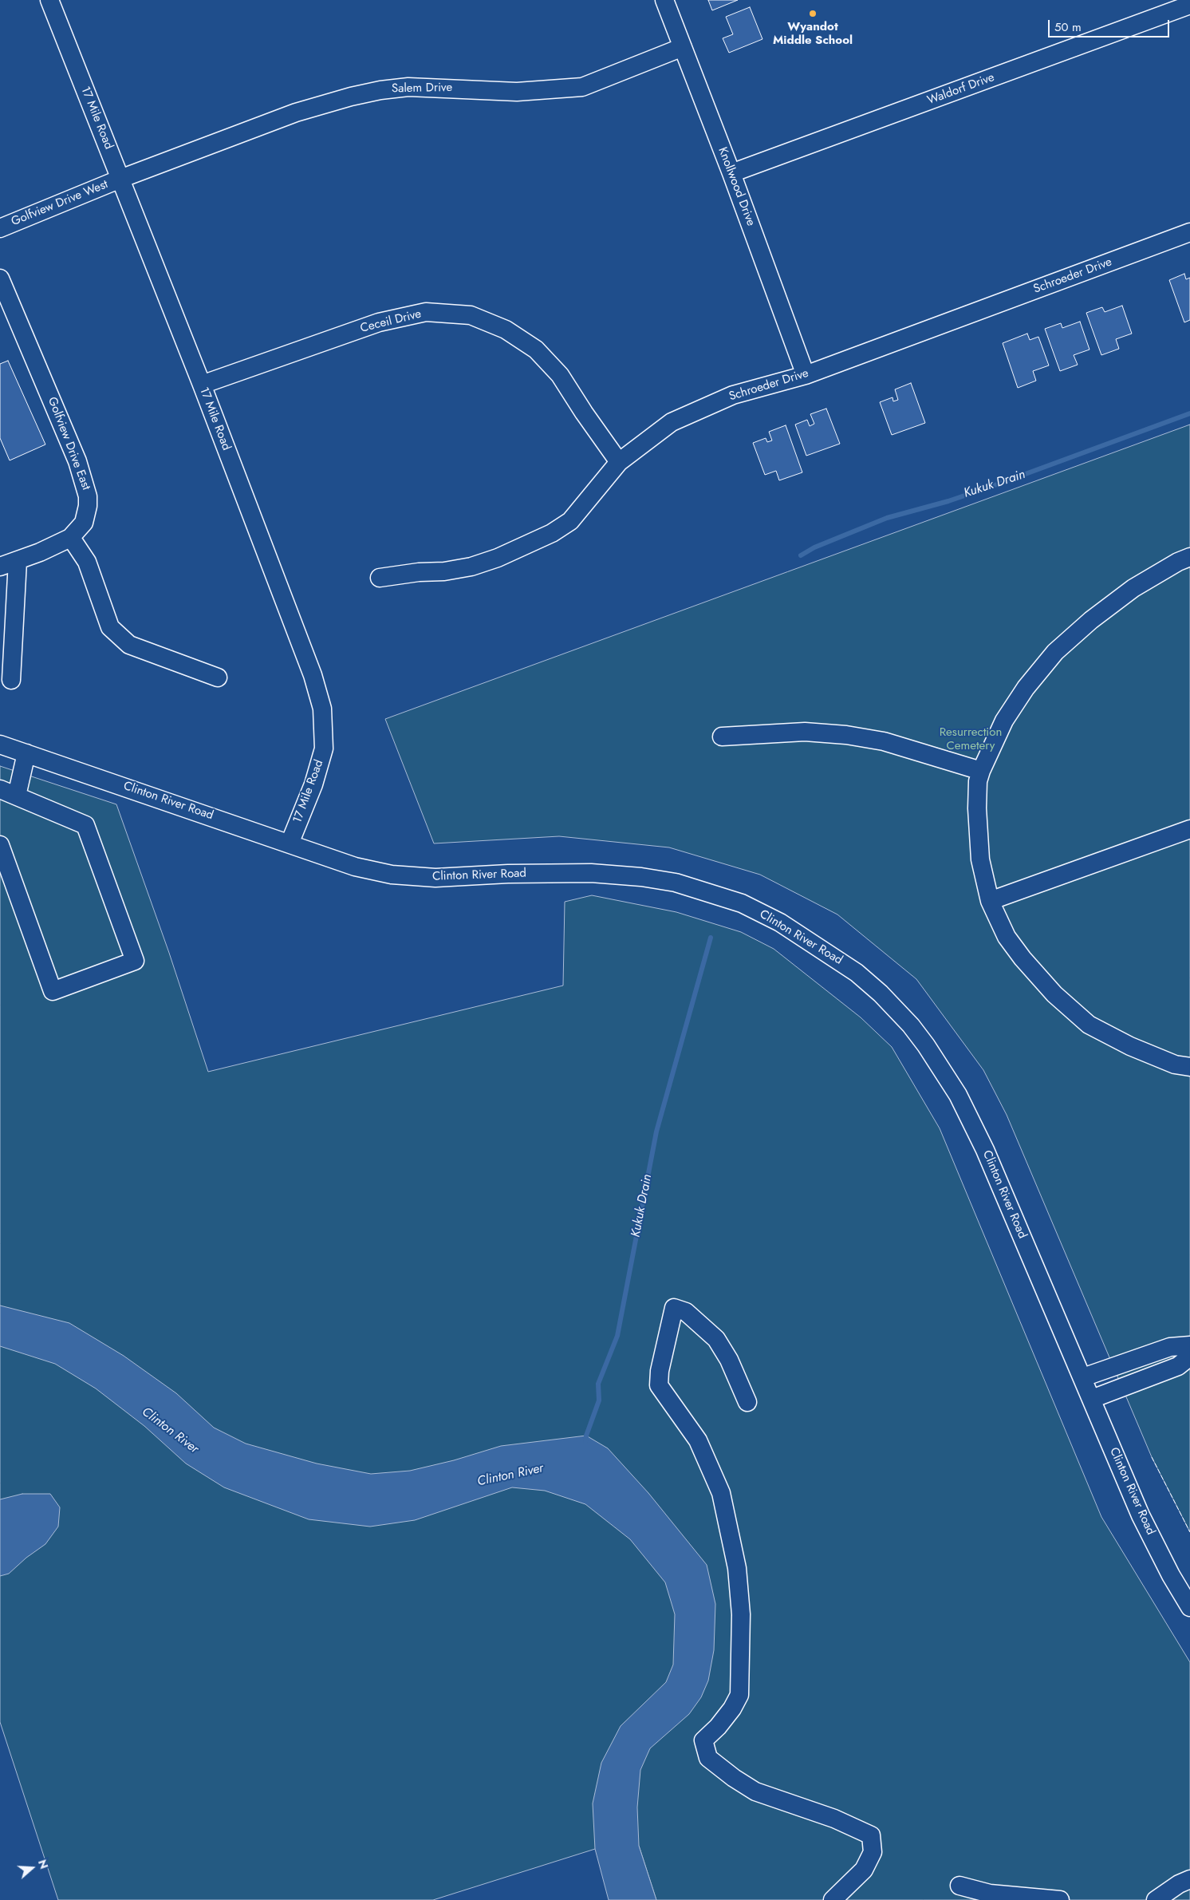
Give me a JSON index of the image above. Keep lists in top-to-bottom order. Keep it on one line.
{"streets":{"street":["Salem Drive","Waldorf Drive","17 Mile Road","Knollwood Drive","Golfview Drive West","Schroeder Drive","Ceceil Drive","Golfview Drive East","Clinton River Road"]},"crossings":[["Salem Drive","17 Mile Road"],["Salem Drive","Knollwood Drive"],["Salem Drive","Golfview Drive West"],["Waldorf Drive","Knollwood Drive"],["17 Mile Road","Golfview Drive West"],["17 Mile Road","Ceceil Drive"],["17 Mile Road","Clinton River Road"],["Knollwood Drive","Schroeder Drive"],["Schroeder Drive","Ceceil Drive"]],"water":["Kukuk Drain","Clinton River"],"parks":["Resurrection Cemetery"],"places":["Wyandot Middle School"],"scale_bar":"50 m","north":"right"}
